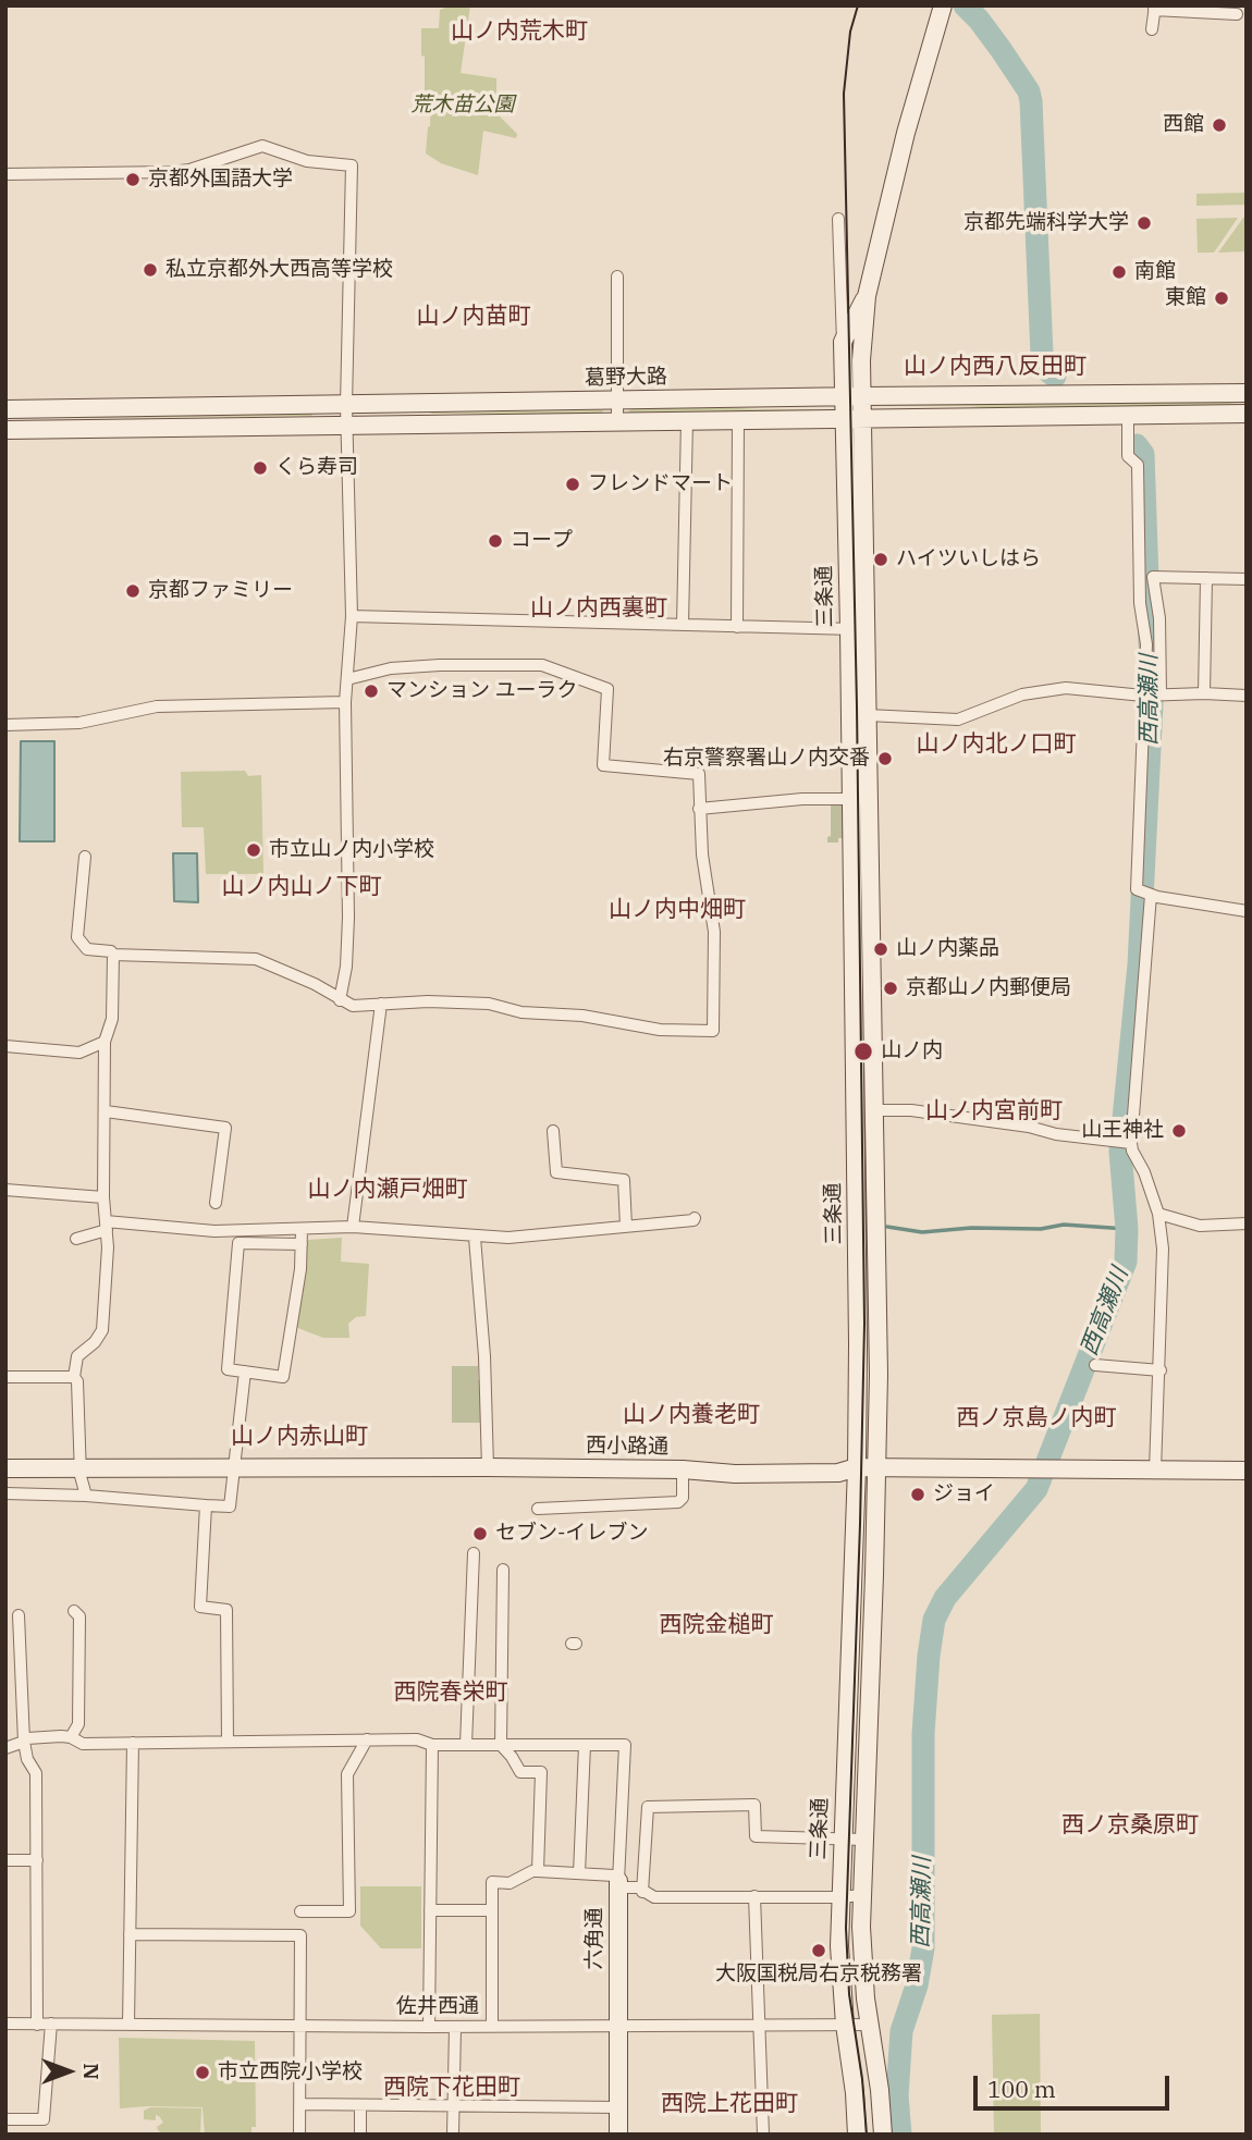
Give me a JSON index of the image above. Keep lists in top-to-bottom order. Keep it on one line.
{"streets":{"street":["葛野大路","三条通","西小路通","六角通","佐井西通"]},"crossings":[["葛野大路","三条通"],["三条通","西小路通"],["三条通","佐井西通"],["六角通","佐井西通"]],"districts":["山ノ内荒木町","山ノ内苗町","山ノ内西八反田町","山ノ内西裏町","山ノ内北ノ口町","山ノ内山ノ下町","山ノ内中畑町","山ノ内宮前町","山ノ内瀬戸畑町","山ノ内養老町","西ノ京島ノ内町","山ノ内赤山町","西院金槌町","西院春栄町","西ノ京桑原町","西院下花田町","西院上花田町"],"water":["西高瀬川"],"parks":["荒木苗公園"],"places":["西館","京都外国語大学","京都先端科学大学","私立京都外大西高等学校","南館","東館","くら寿司","フレンドマート","コープ","ハイツいしはら","京都ファミリー","マンション ユーラク","右京警察署山ノ内交番","市立山ノ内小学校","山ノ内薬品","京都山ノ内郵便局","山ノ内","山王神社","ジョイ","セブン-イレブン","大阪国税局右京税務署","市立西院小学校"],"scale_bar":"100 m","north":"right"}
